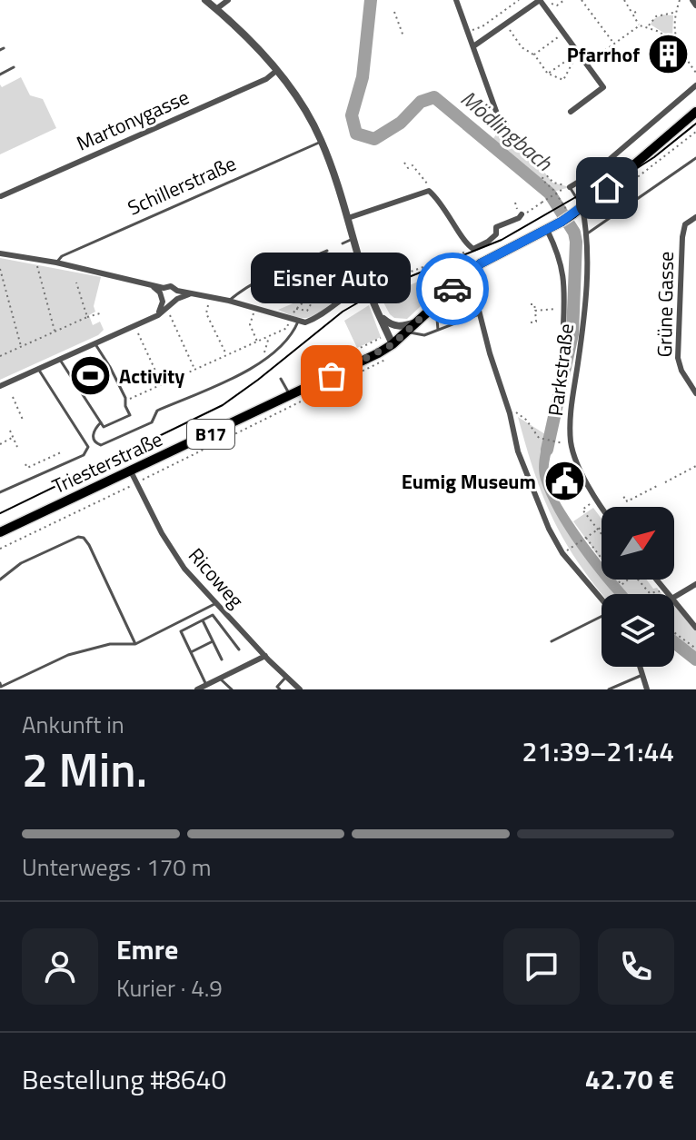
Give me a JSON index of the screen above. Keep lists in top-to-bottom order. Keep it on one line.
{"streets":{"main road":["B17","Triesterstraße"],"street":["Martonygasse","Grüne Gasse","Parkstraße","Ricoweg"],"lane":["Schillerstraße"]},"crossings":[["Parkstraße","B17"],["Parkstraße","Triesterstraße"],["B17","Triesterstraße"],["Triesterstraße","Ricoweg"]],"water":["Mödlingbach"],"places":{"building":["Pfarrhof"],"sports":["Activity"],"other":["Eisner Auto"],"public building":["Eumig Museum"]},"north":"top right","page":{"bubble":"Eisner Auto","heading":["2 Min.","Ankunft in","21:39–21:44"],"panel":["Emre","Kurier · 4.9","Bestellung #8640","42.70 €"],"bar":"Unterwegs · 170 m"}}
